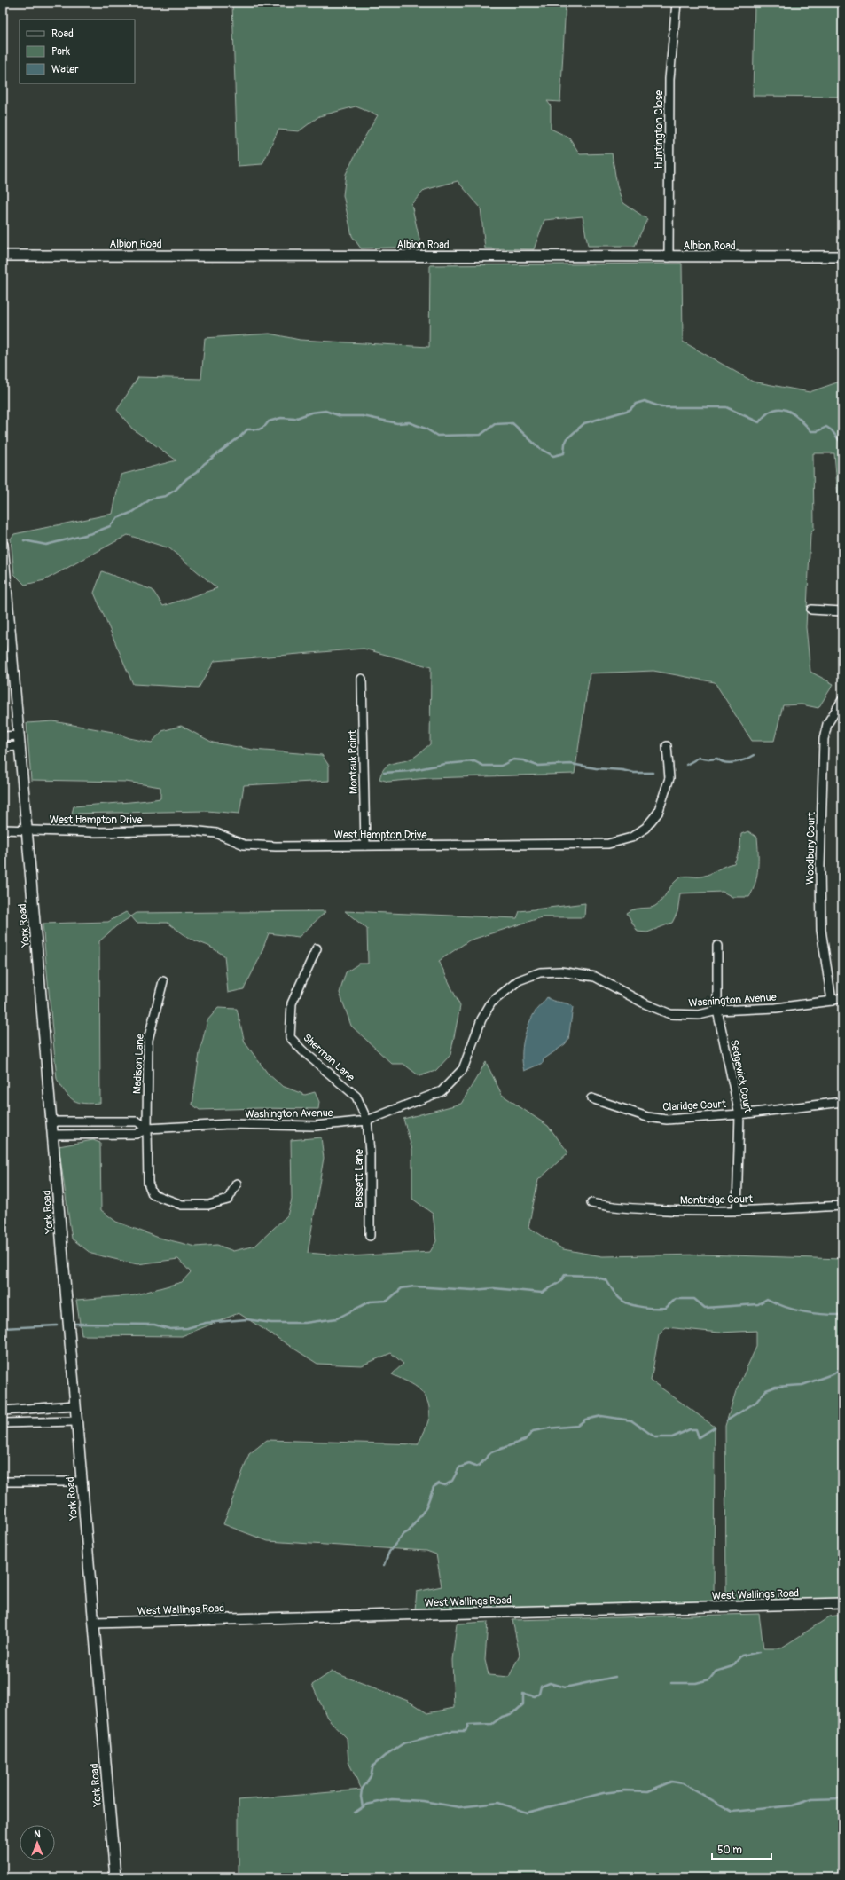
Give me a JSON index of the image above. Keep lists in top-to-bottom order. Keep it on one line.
{"streets":{"street":["Huntington Close","Albion Road","Montauk Point","West Hampton Drive","Woodbury Court","York Road","Washington Avenue","Sherman Lane","Madison Lane","Sedgewick Court","Claridge Court","Bassett Lane","Montridge Court","West Wallings Road"]},"crossings":[["Huntington Close","Albion Road"],["Montauk Point","West Hampton Drive"],["West Hampton Drive","York Road"],["Woodbury Court","Washington Avenue"],["York Road","Washington Avenue"],["York Road","West Wallings Road"],["Washington Avenue","Sherman Lane"],["Washington Avenue","Madison Lane"],["Washington Avenue","Sedgewick Court"],["Washington Avenue","Bassett Lane"],["Sherman Lane","Bassett Lane"],["Sedgewick Court","Claridge Court"],["Sedgewick Court","Montridge Court"]],"legend":["Road","Park","Water"],"scale_bar":"50 m","north":"top"}
